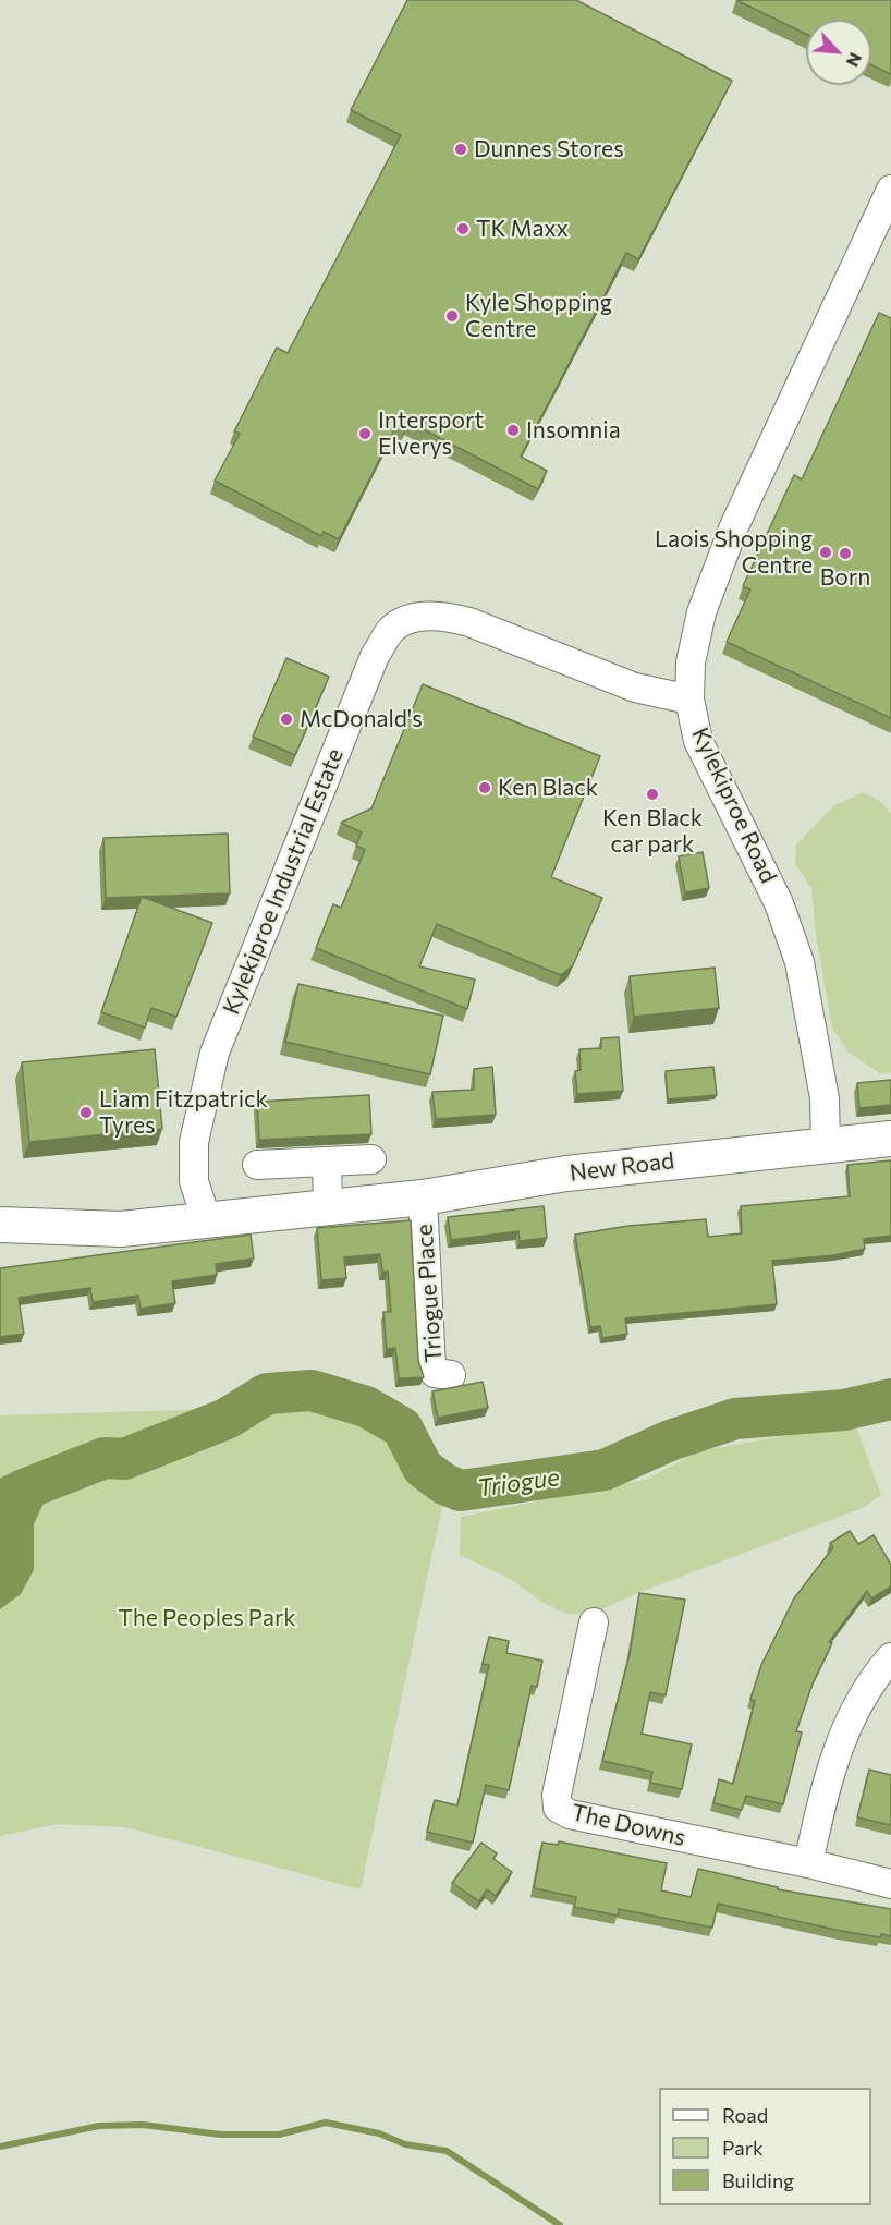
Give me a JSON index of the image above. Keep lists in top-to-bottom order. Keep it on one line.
{"streets":{"main road":["New Road"],"street":["Kylekiproe Road","Kylekiproe Industrial Estate","Triogue Place","The Downs"]},"crossings":[["Kylekiproe Road","Kylekiproe Industrial Estate"],["Kylekiproe Road","New Road"],["Kylekiproe Industrial Estate","New Road"],["New Road","Triogue Place"]],"water":["Triogue"],"parks":["The Peoples Park"],"places":["Dunnes Stores","TK Maxx","Kyle Shopping Centre","Insomnia","Intersport Elverys","Laois Shopping Centre","Born","McDonald's","Ken Black","Ken Black car park","Liam Fitzpatrick Tyres"],"legend":["Road","Park","Building"],"north":"bottom right"}
